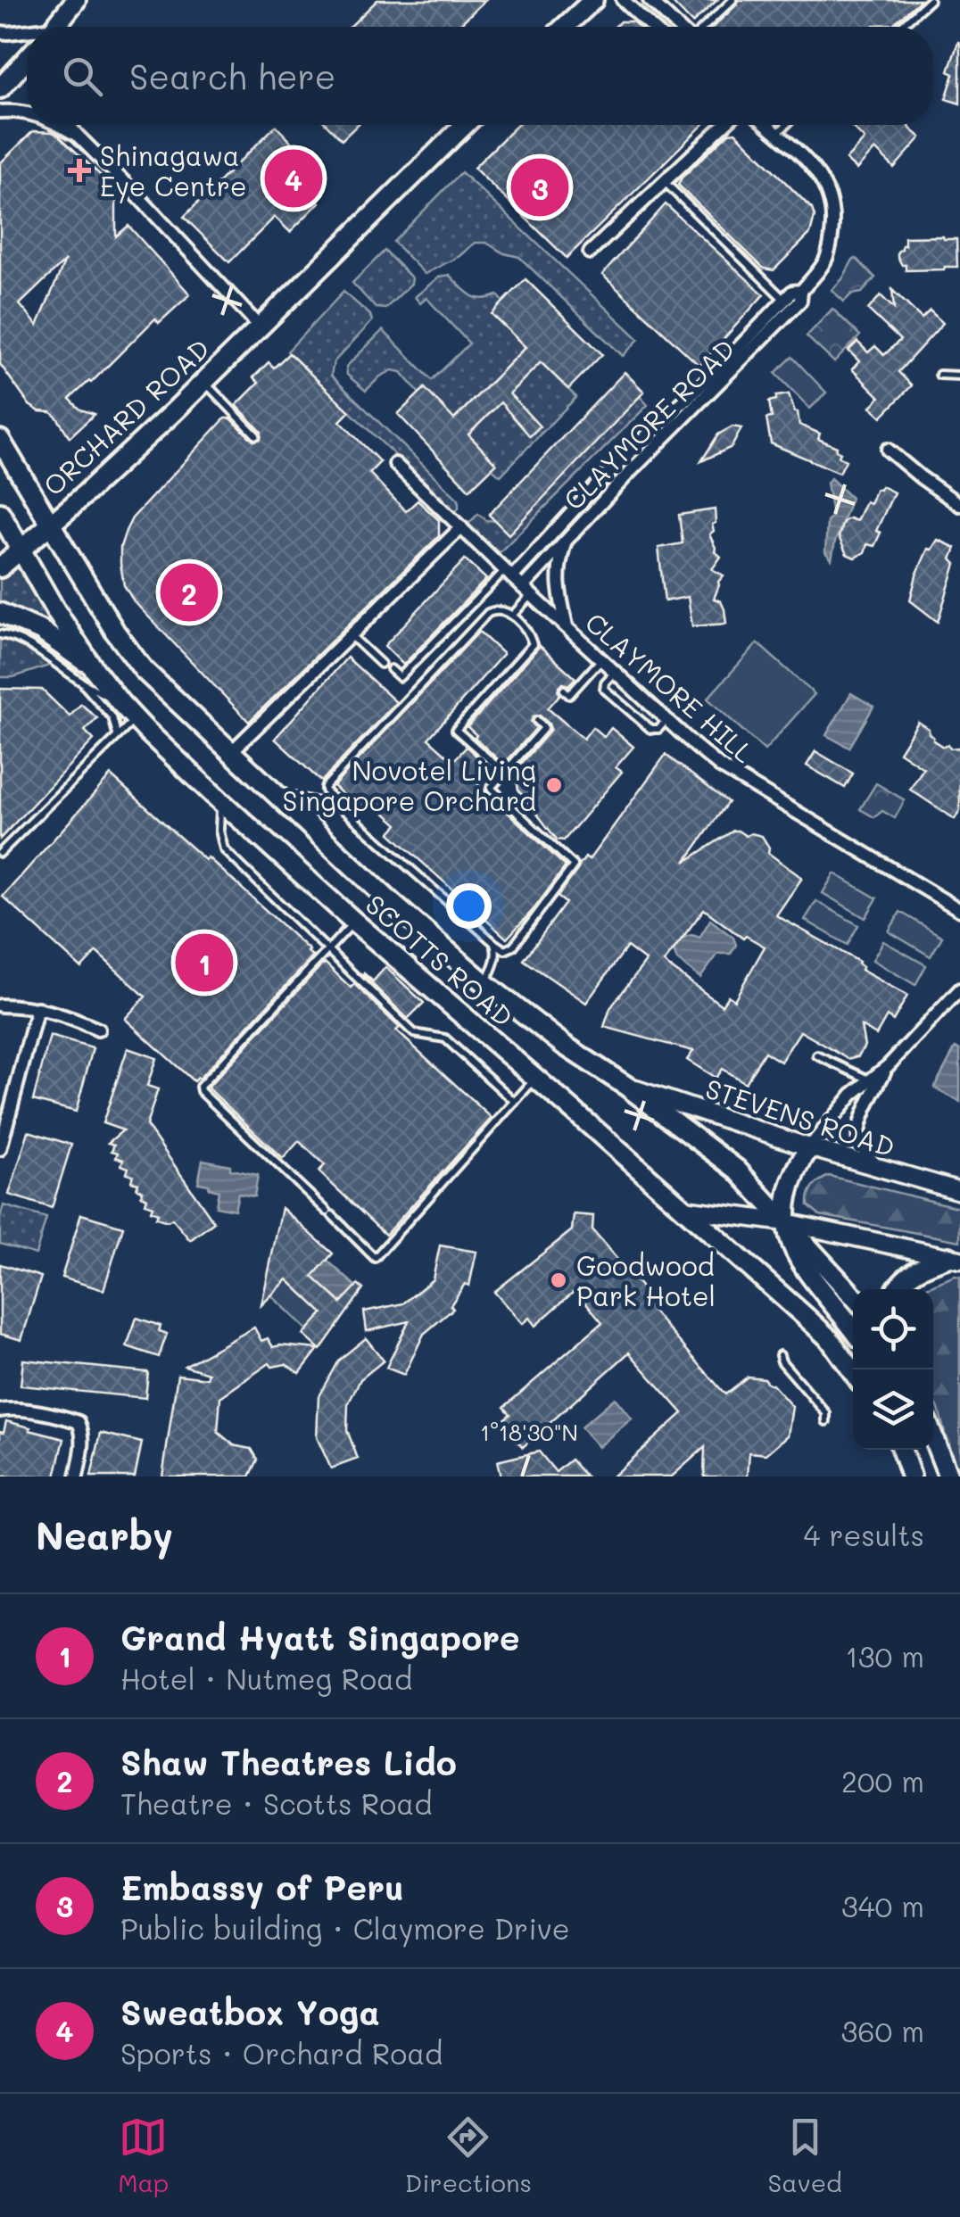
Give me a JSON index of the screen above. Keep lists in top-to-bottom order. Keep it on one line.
{"streets":{"main road":["ORCHARD ROAD","SCOTTS ROAD","STEVENS ROAD"],"street":["CLAYMORE ROAD","CLAYMORE HILL"]},"crossings":[["ORCHARD ROAD","SCOTTS ROAD"],["CLAYMORE ROAD","CLAYMORE HILL"],["SCOTTS ROAD","STEVENS ROAD"]],"places":{"health":["Shinagawa Eye Centre"],"other":["Novotel Living Singapore Orchard","Goodwood Park Hotel"]},"page":{"search":"Search here","pins":["4","3","2","1"],"heading":["Nearby","4 results"],"list":[{"mark":"1","name":"Grand Hyatt Singapore","note":"Hotel · Nutmeg Road","value":"130 m"},{"mark":"2","name":"Shaw Theatres Lido","note":"Theatre · Scotts Road","value":"200 m"},{"mark":"3","name":"Embassy of Peru","note":"Public building · Claymore Drive","value":"340 m"},{"mark":"4","name":"Sweatbox Yoga","note":"Sports · Orchard Road","value":"360 m"}],"nav":["Map","Directions","Saved"]},"coordinates":["1°18'30\"N"]}
